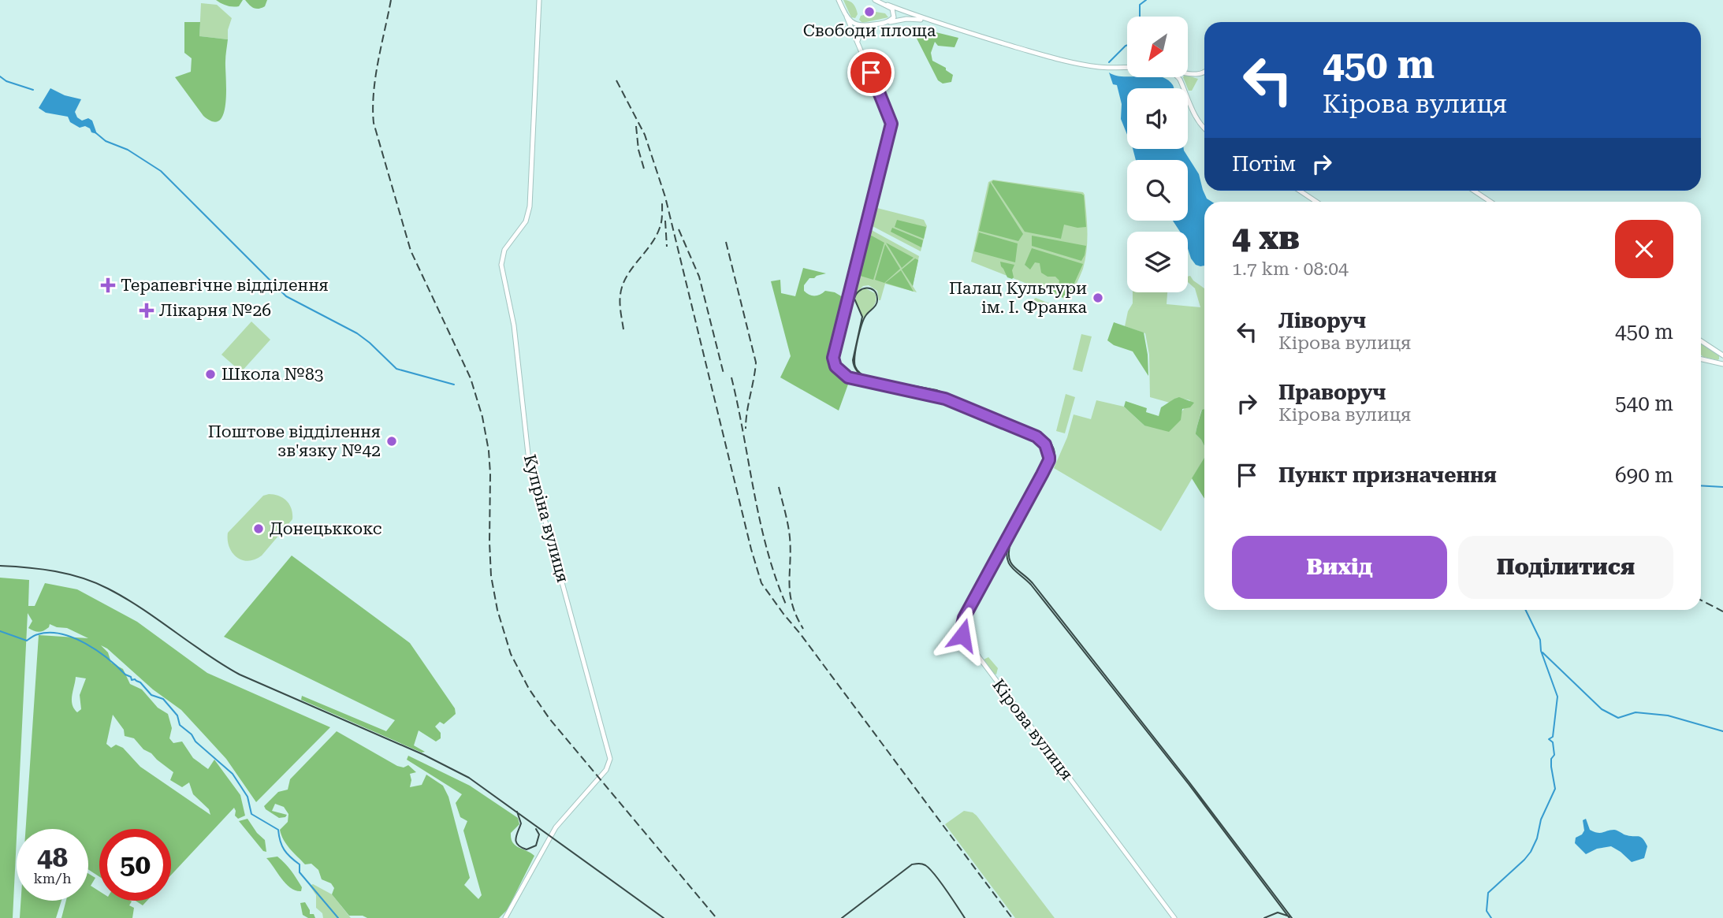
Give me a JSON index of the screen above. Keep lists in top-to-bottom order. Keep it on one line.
{"streets":{"main road":["Купріна вулиця","Кірова вулиця"]},"places":{"other":["Свободи площа","Палац Культури ім. І. Франка","Школа №83","Поштове відділення зв'язку №42","Донецьккокс"],"health":["Терапевгічне відділення","Лікарня №26"]},"north":"bottom left","page":{"turn":["450 m","Кірова вулиця"],"then":"Потім","heading":["4 хв","1.7 km · 08:04"],"list":[{"name":"Ліворуч","note":"Кірова вулиця","value":"450 m"},{"name":"Праворуч","note":"Кірова вулиця","value":"540 m"},{"name":"Пункт призначення","value":"690 m"}],"buttons":["Вихід","Поділитися"],"speed":"48 km/h","limit":"50"}}
